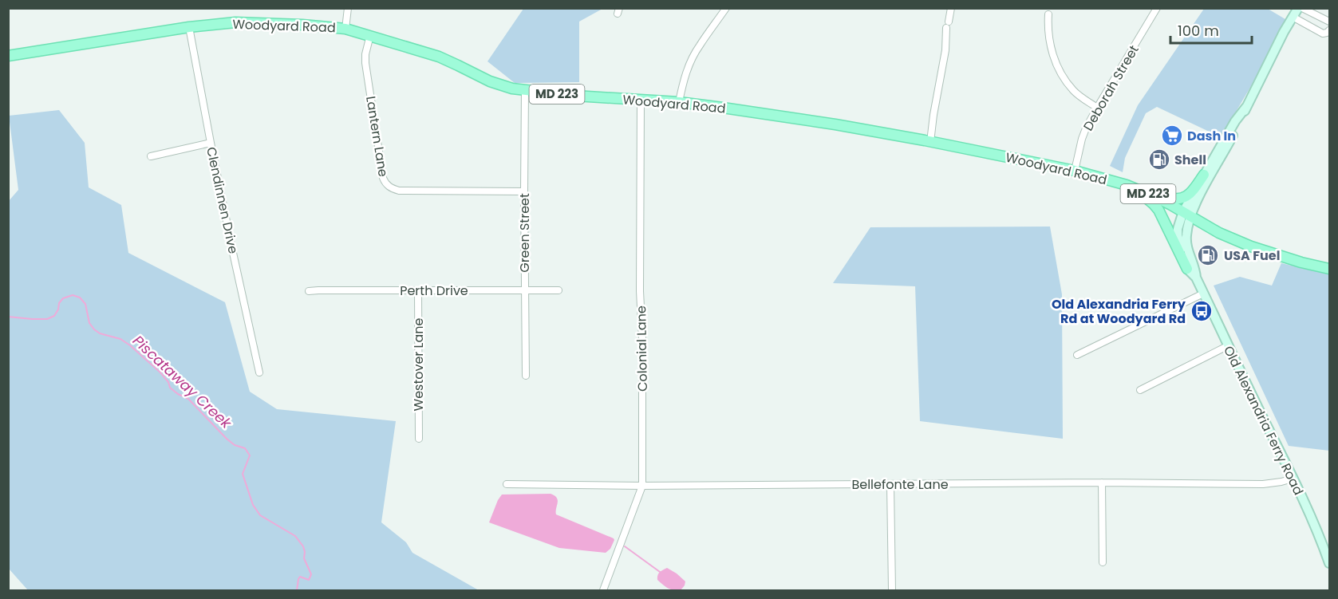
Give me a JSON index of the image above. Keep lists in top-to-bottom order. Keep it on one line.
{"streets":{"main road":["Woodyard Road","MD 223","Old Alexandria Ferry Road"],"street":["Deborah Street","Lantern Lane","Clendinnen Drive","Green Street","Perth Drive","Colonial Lane","Westover Lane","Bellefonte Lane"]},"crossings":[["Woodyard Road","Deborah Street"],["Woodyard Road","Lantern Lane"],["Woodyard Road","Clendinnen Drive"],["Woodyard Road","Green Street"],["Woodyard Road","Colonial Lane"],["Woodyard Road","Old Alexandria Ferry Road"],["Lantern Lane","Green Street"],["Green Street","Perth Drive"],["Perth Drive","Westover Lane"],["Colonial Lane","Bellefonte Lane"],["Old Alexandria Ferry Road","Bellefonte Lane"]],"water":["Piscataway Creek"],"places":{"supermarket":["Dash In"],"fuel station":["Shell","USA Fuel"],"bus stop":["Old Alexandria Ferry Rd at Woodyard Rd"]},"scale_bar":"100 m"}
